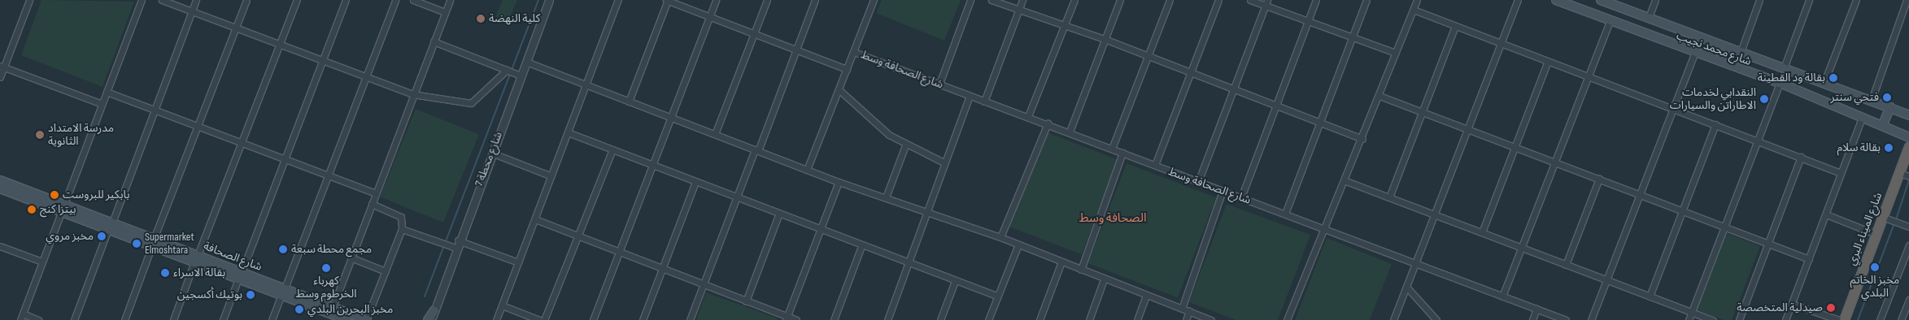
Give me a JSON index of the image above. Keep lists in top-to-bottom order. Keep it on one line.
{"streets":{"highway":["شارع الميناء البري"],"main road":["شارع محمد نجيب","شارع الصحافة"],"street":["شارع الصحافة وسط","شارع محطة 7"]},"districts":["الصحافة وسط"],"places":["كلية النهضة","بقالة ود القطينة","فتحي سنتر","النقدابي لخدمات الاطاراتن والسيارات","مدرسة الامتداد الثانوية","بقالة سلام","بابكير للبروست","بيتزا كنج","مخبز مروي","Supermarket Elmoshtara","مجمع محطة سبعة","مخبز الخاتم البلدي","كهرباء الخرطوم وسط","بقالة الاسراء","بوتيك أكسجين","صيدلية المتخصصة","مخبز البحرين البلدي"]}
